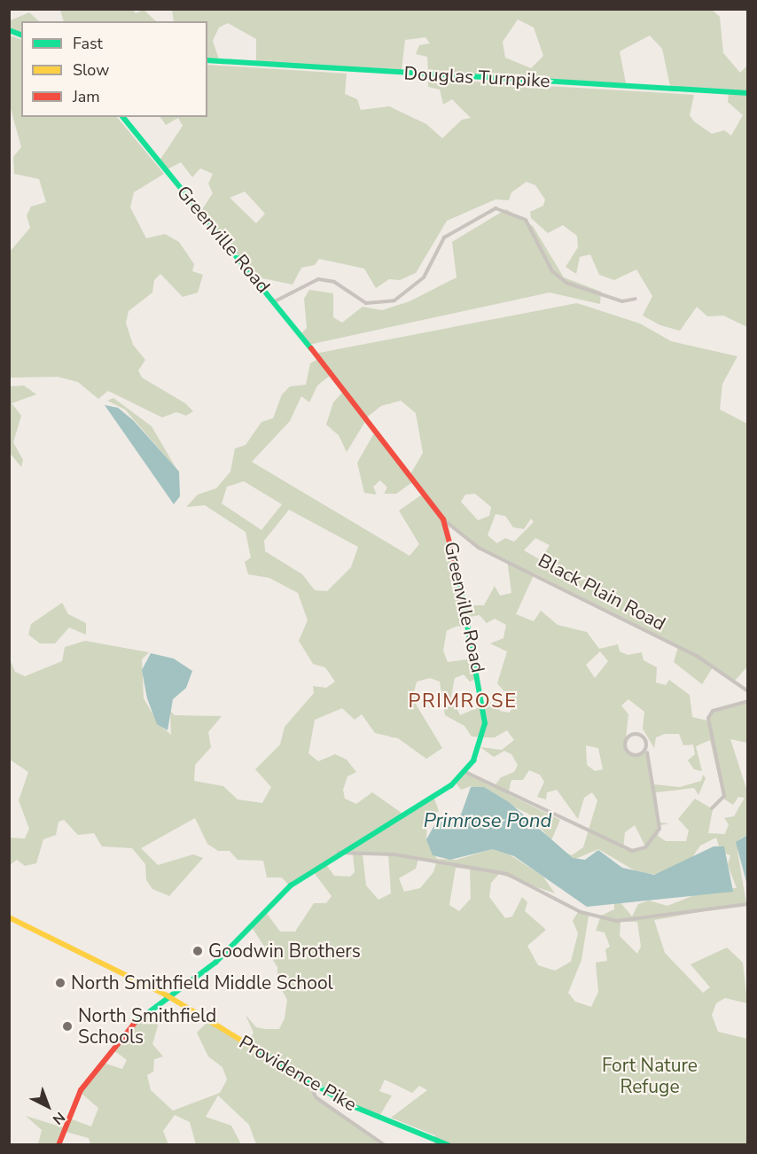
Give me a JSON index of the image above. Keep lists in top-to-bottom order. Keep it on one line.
{"streets":{"main road":["Douglas Turnpike","Greenville Road","Providence Pike"],"street":["Black Plain Road"]},"crossings":[["Greenville Road","Black Plain Road"],["Greenville Road","Providence Pike"]],"districts":["PRIMROSE"],"water":["Primrose Pond"],"parks":["Fort Nature Refuge"],"places":["Goodwin Brothers","North Smithfield Middle School","North Smithfield Schools"],"legend":["Fast","Slow","Jam"],"north":"bottom right"}
